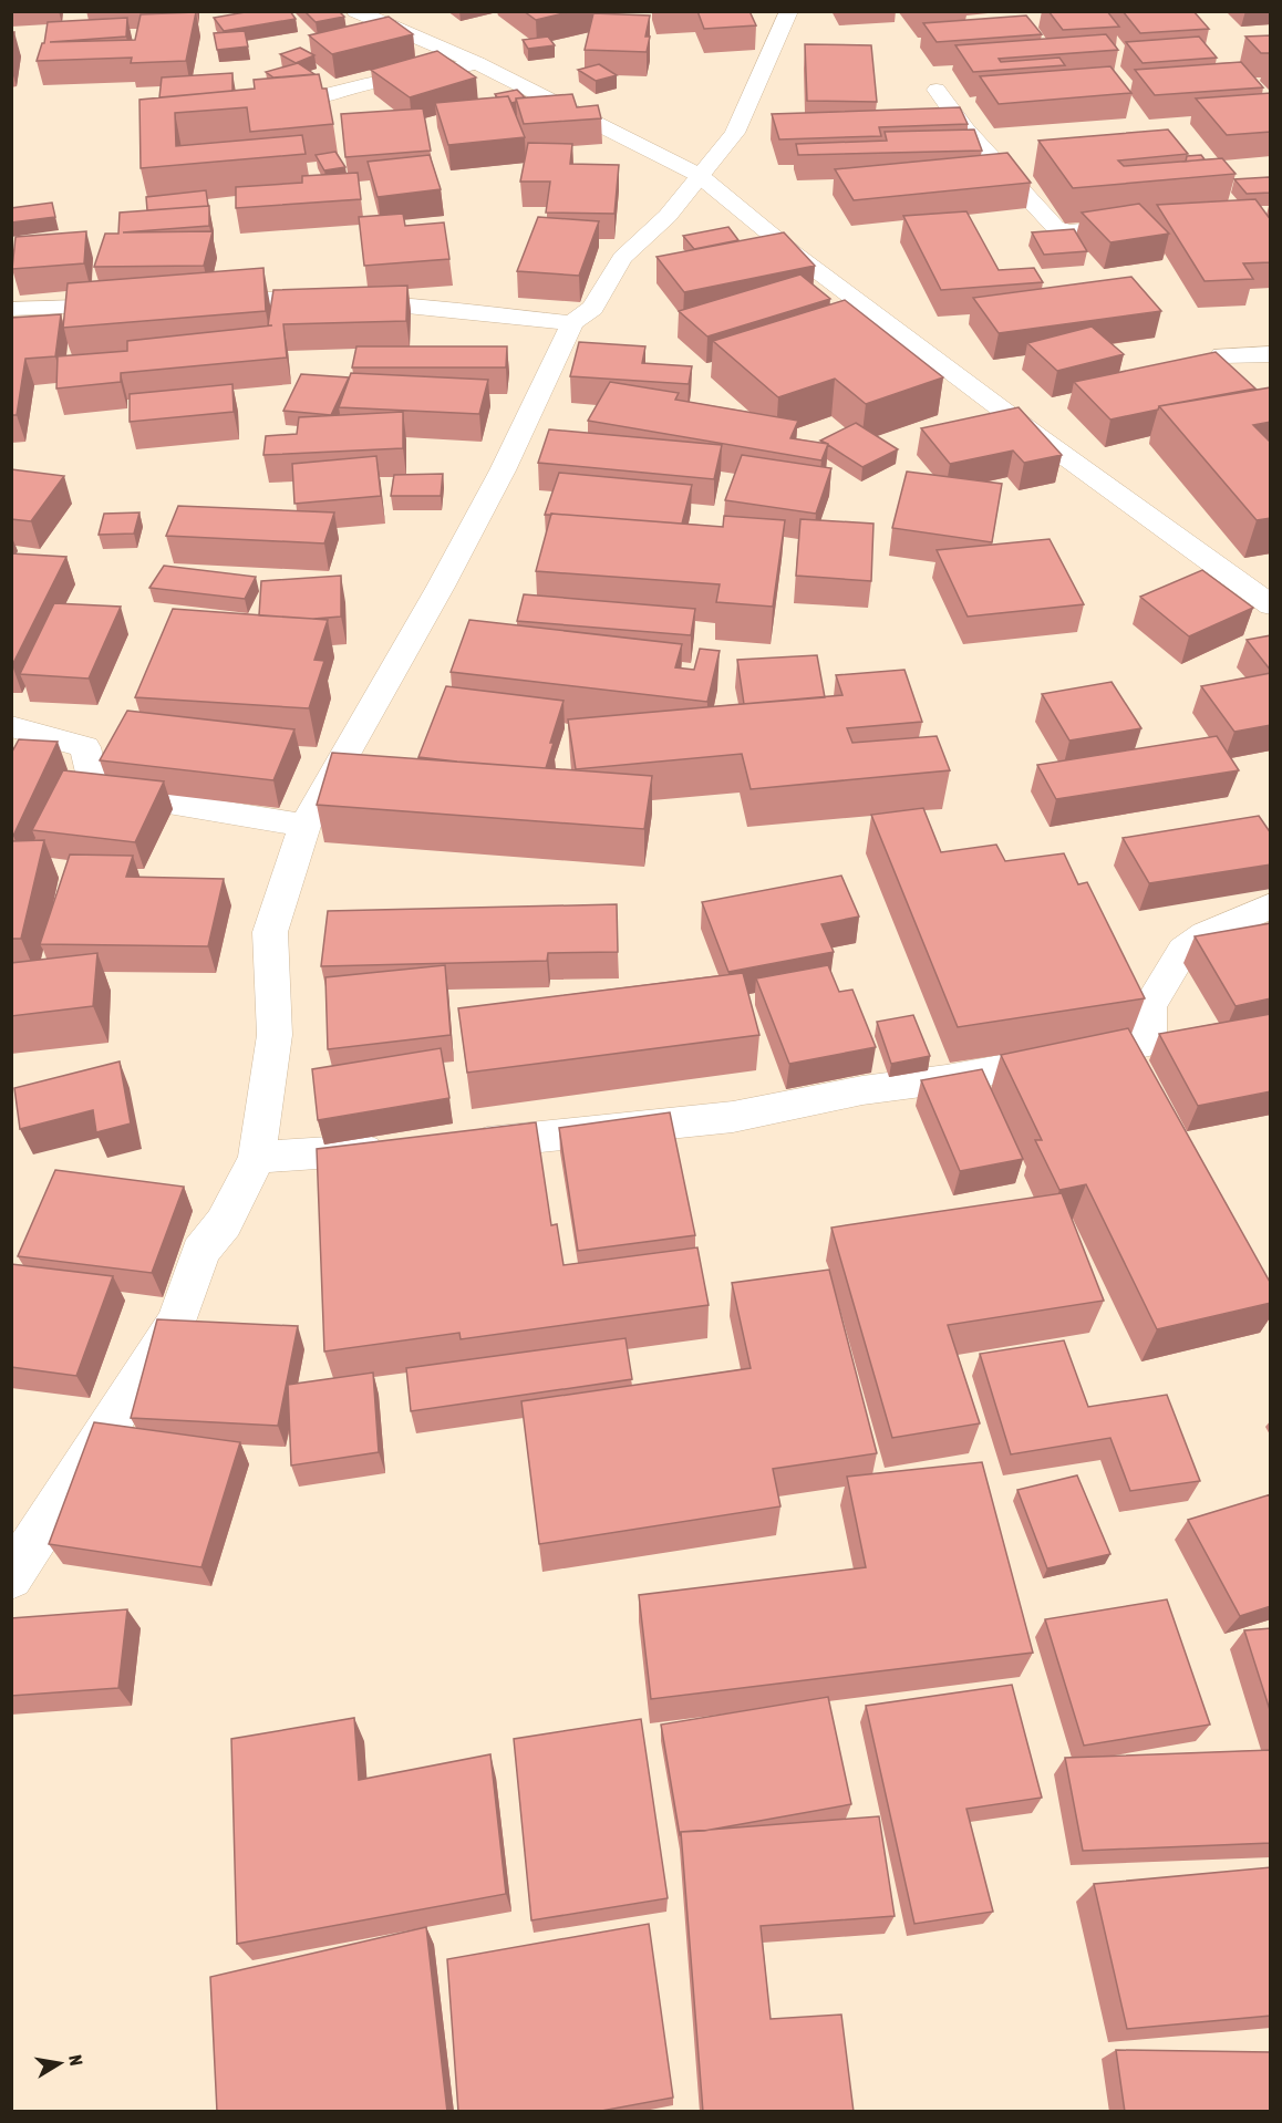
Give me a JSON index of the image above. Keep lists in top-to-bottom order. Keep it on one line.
{"north":"right"}
